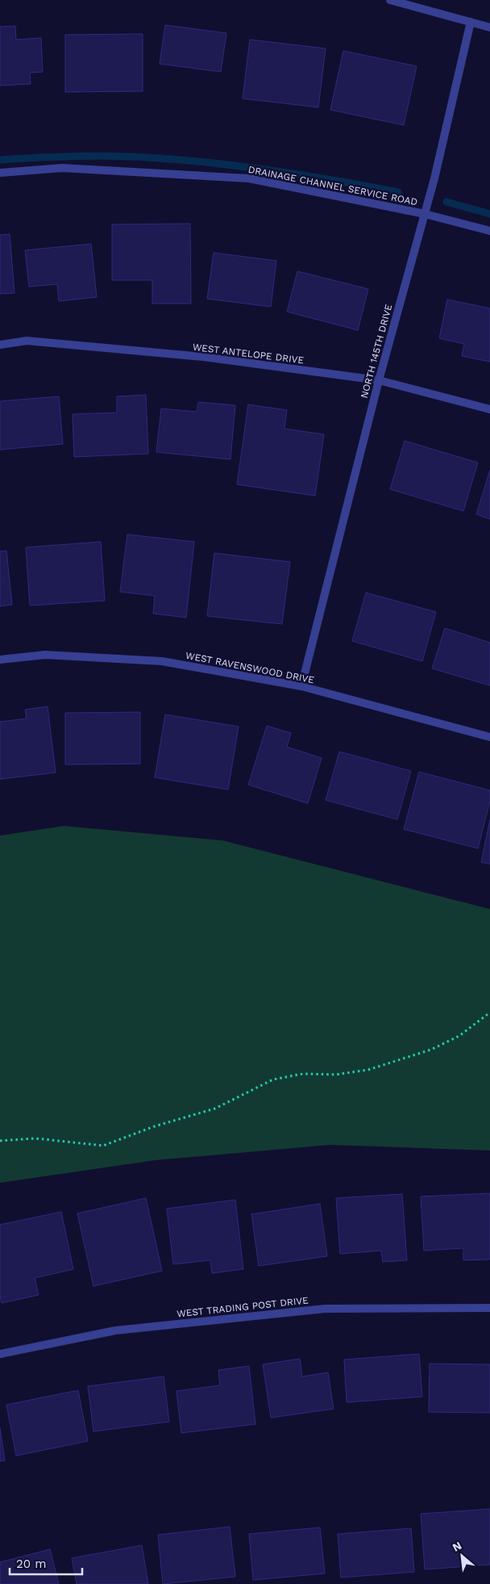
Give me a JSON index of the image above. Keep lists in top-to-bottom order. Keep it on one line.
{"streets":{"street":["DRAINAGE CHANNEL SERVICE ROAD","NORTH 145TH DRIVE","WEST ANTELOPE DRIVE","WEST RAVENSWOOD DRIVE","WEST TRADING POST DRIVE"]},"crossings":[["DRAINAGE CHANNEL SERVICE ROAD","NORTH 145TH DRIVE"],["NORTH 145TH DRIVE","WEST ANTELOPE DRIVE"],["NORTH 145TH DRIVE","WEST RAVENSWOOD DRIVE"]],"scale_bar":"20 m","north":"top left"}
